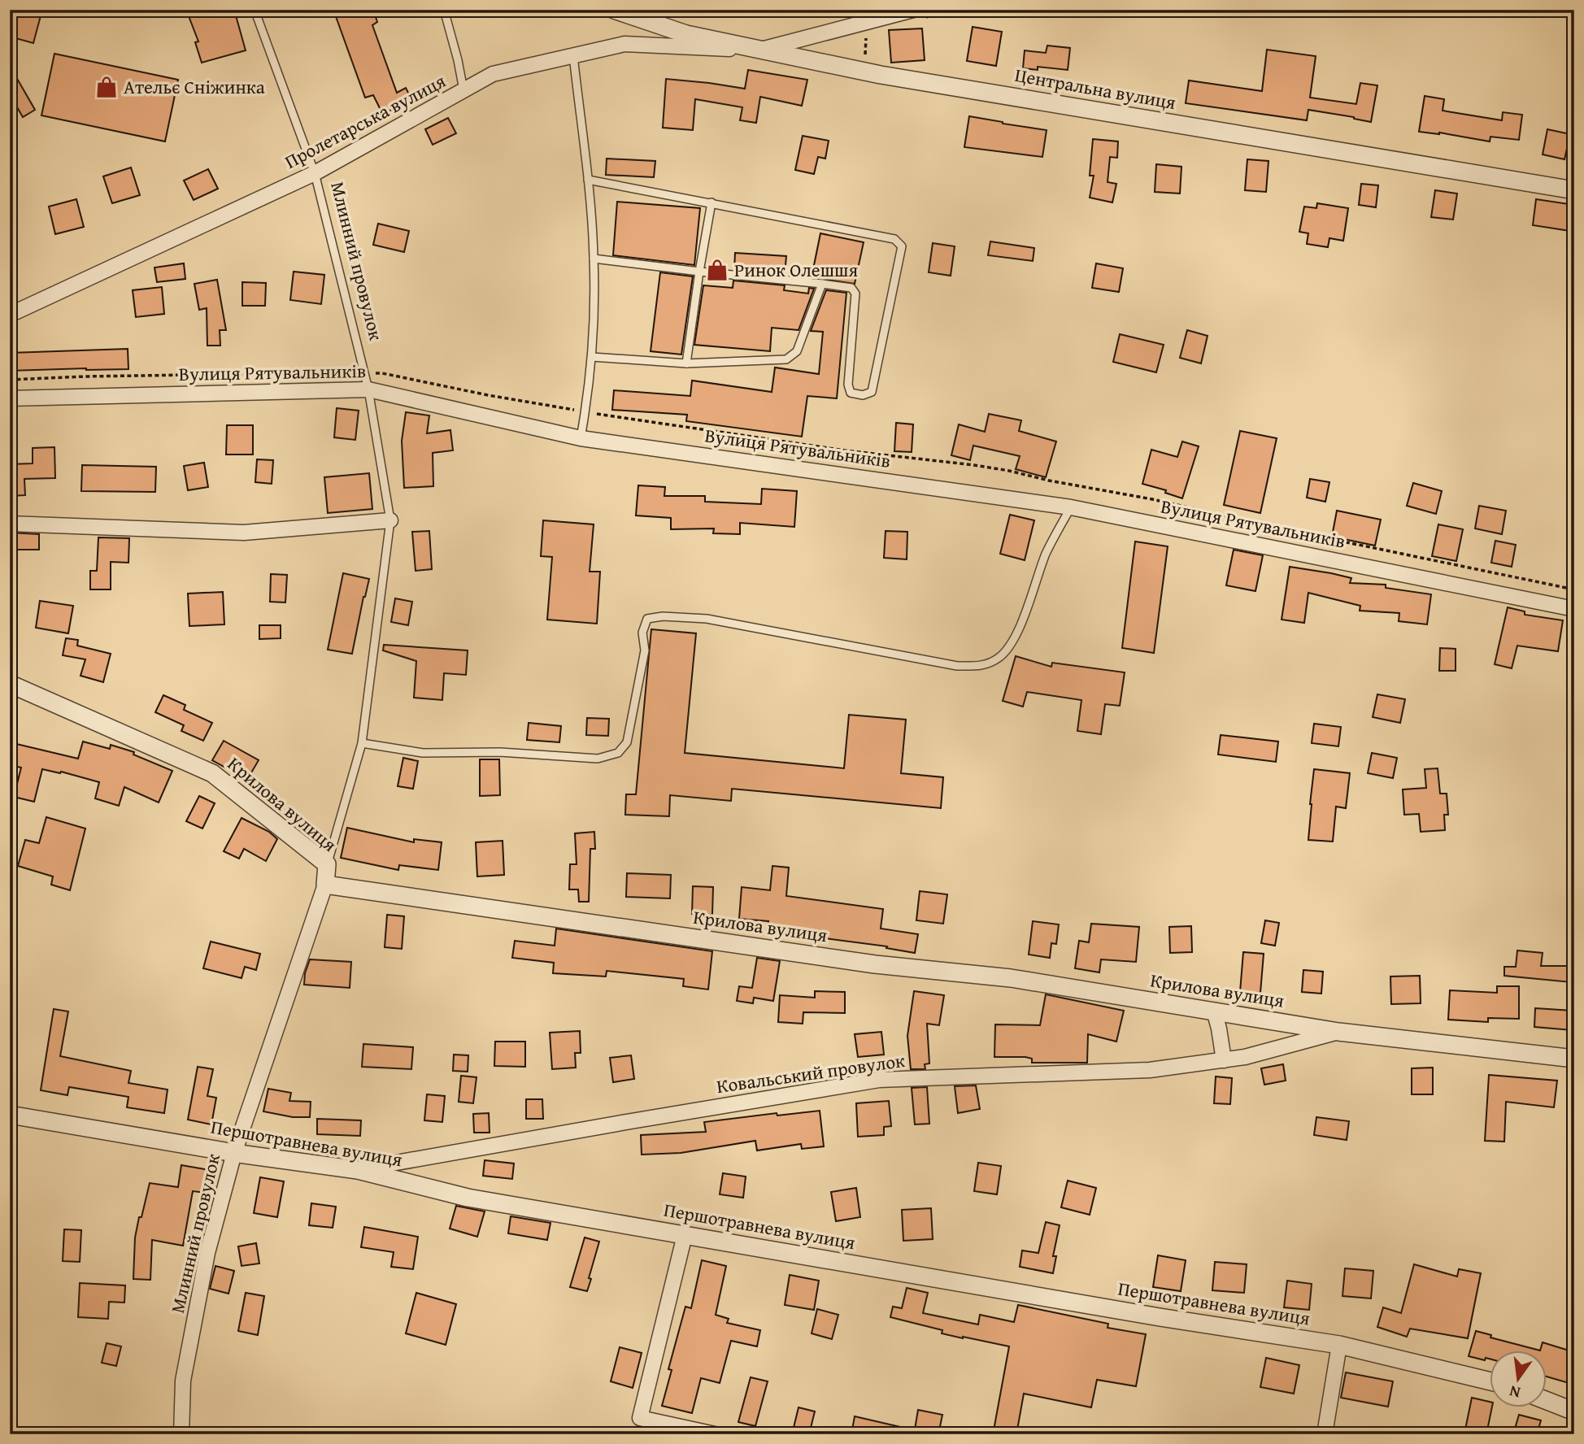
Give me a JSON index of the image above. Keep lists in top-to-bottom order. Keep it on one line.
{"streets":{"street":["Центральна вулиця","Пролетарська вулиця","Млинний провулок","Вулиця Рятувальників","Крилова вулиця","Ковальський провулок","Першотравнева вулиця"]},"crossings":[["Центральна вулиця","Пролетарська вулиця"],["Пролетарська вулиця","Млинний провулок"],["Млинний провулок","Вулиця Рятувальників"],["Млинний провулок","Крилова вулиця"],["Млинний провулок","Першотравнева вулиця"],["Крилова вулиця","Ковальський провулок"],["Ковальський провулок","Першотравнева вулиця"]],"places":{"shop":["Ательє Сніжинка","Ринок Олешшя"]},"north":"bottom"}
